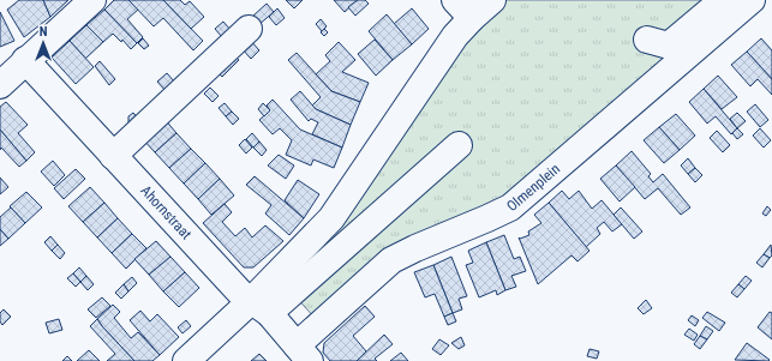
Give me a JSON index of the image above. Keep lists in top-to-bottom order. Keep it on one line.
{"streets":{"street":["Olmenplein","Ahornstraat"]},"crossings":[["Olmenplein","Ahornstraat"]],"north":"top"}
